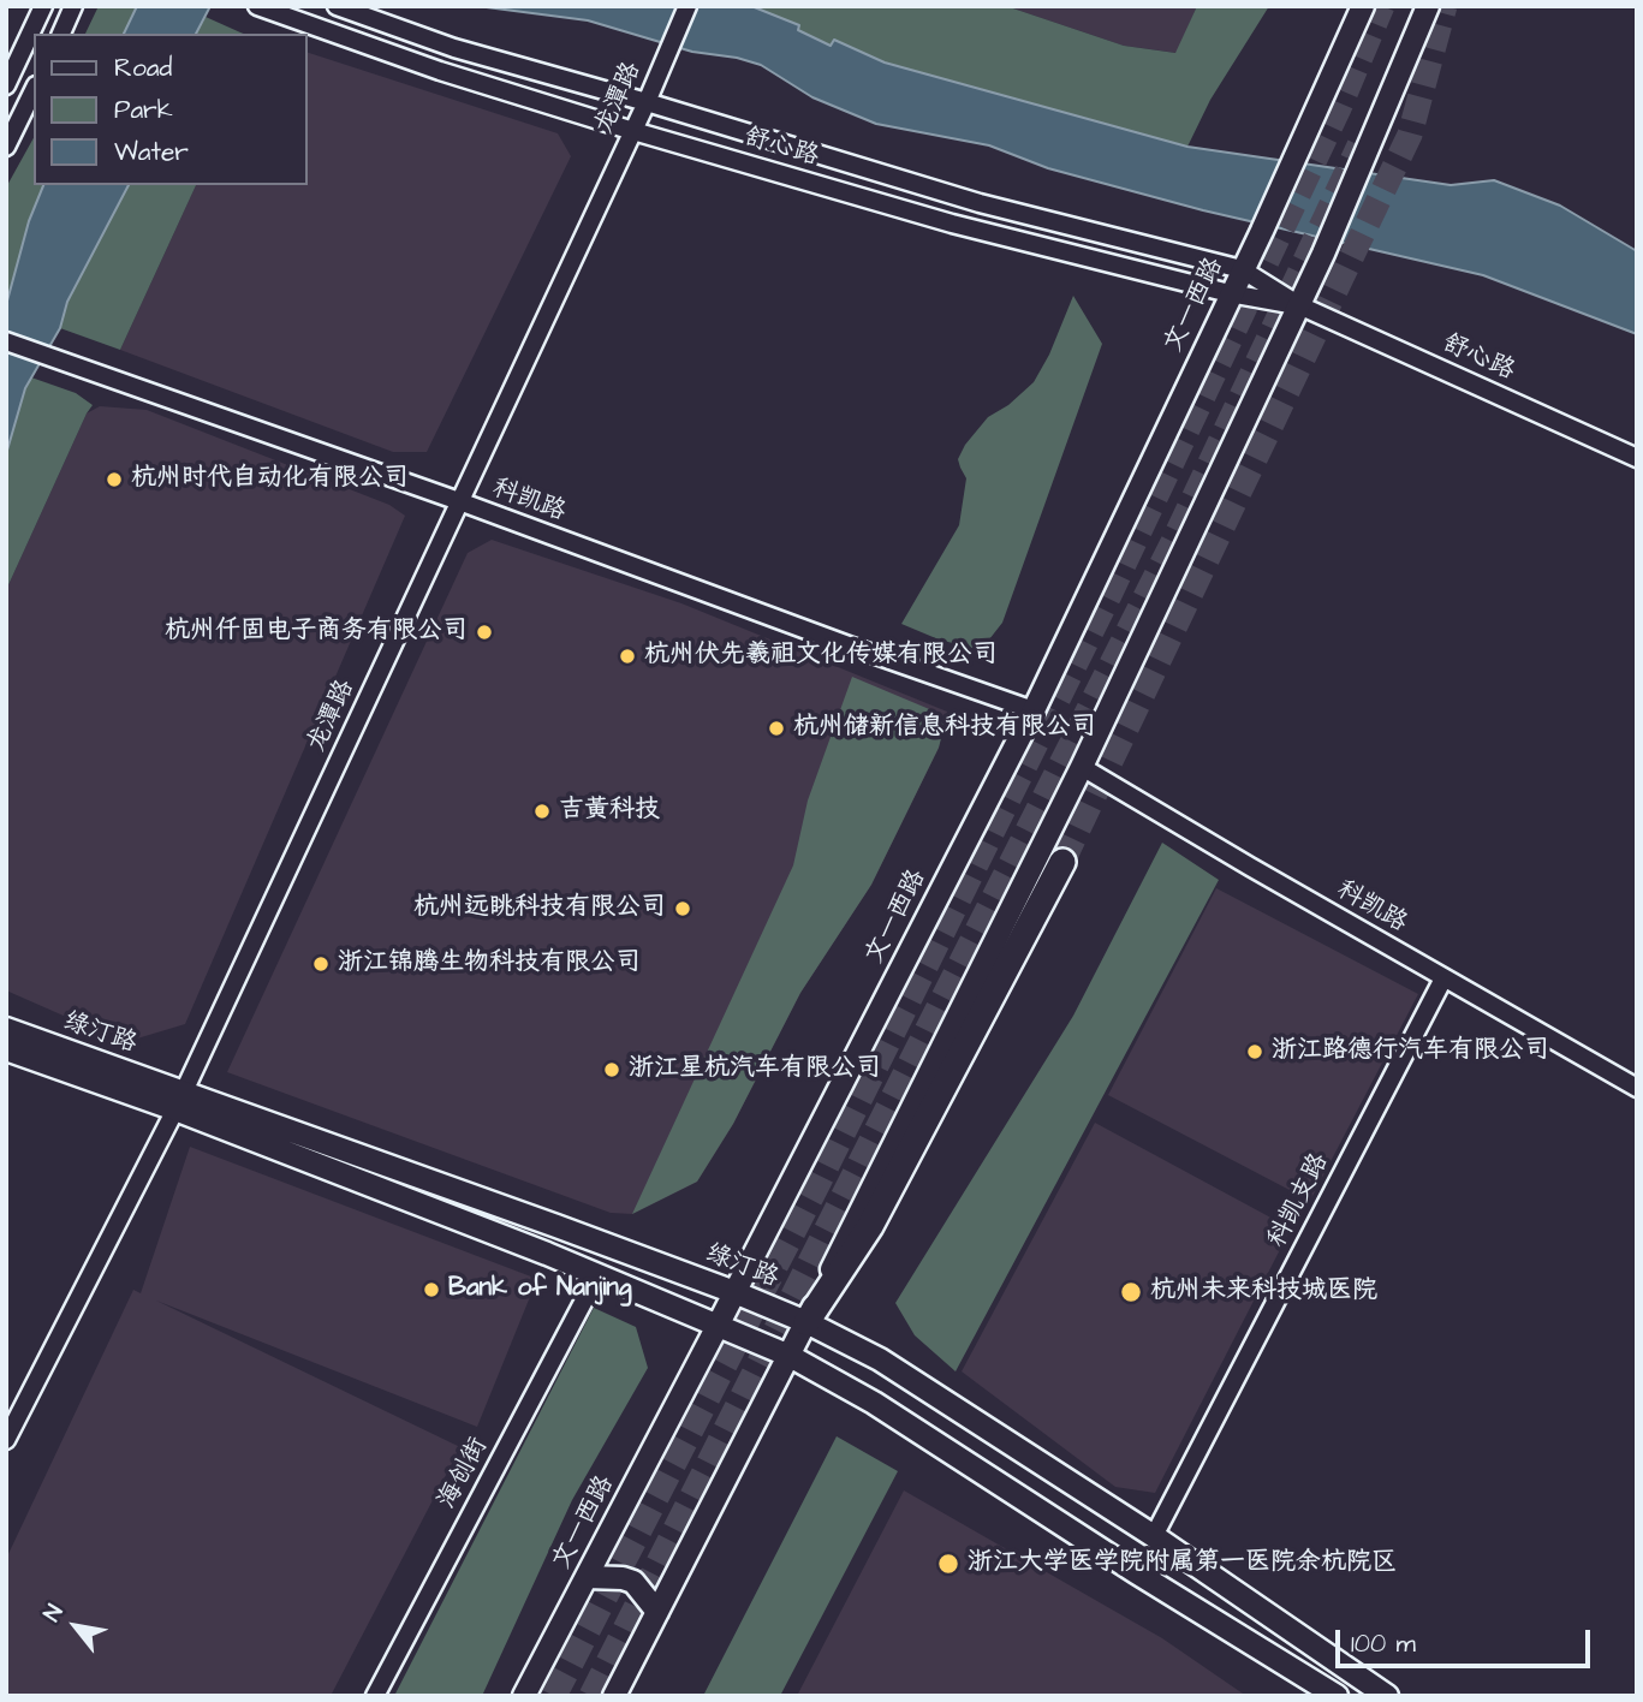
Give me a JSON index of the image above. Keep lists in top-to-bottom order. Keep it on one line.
{"streets":{"main road":["文一西路","绿汀路"],"street":["龙潭路","舒心路","科凯路","科凯支路","海创街"]},"crossings":[["龙潭路","舒心路"],["龙潭路","科凯路"],["龙潭路","绿汀路"],["舒心路","文一西路"],["文一西路","科凯路"],["文一西路","绿汀路"],["科凯路","科凯支路"],["绿汀路","科凯支路"],["绿汀路","海创街"]],"places":["杭州时代自动化有限公司","杭州仟固电子商务有限公司","杭州伏先羲祖文化传媒有限公司","杭州储新信息科技有限公司","吉黄科技","杭州远眺科技有限公司","浙江锦腾生物科技有限公司","浙江路德行汽车有限公司","浙江星杭汽车有限公司","Bank of Nanjing","杭州未来科技城医院","浙江大学医学院附属第一医院余杭院区"],"legend":["Road","Park","Water"],"scale_bar":"100 m","north":"top left"}
